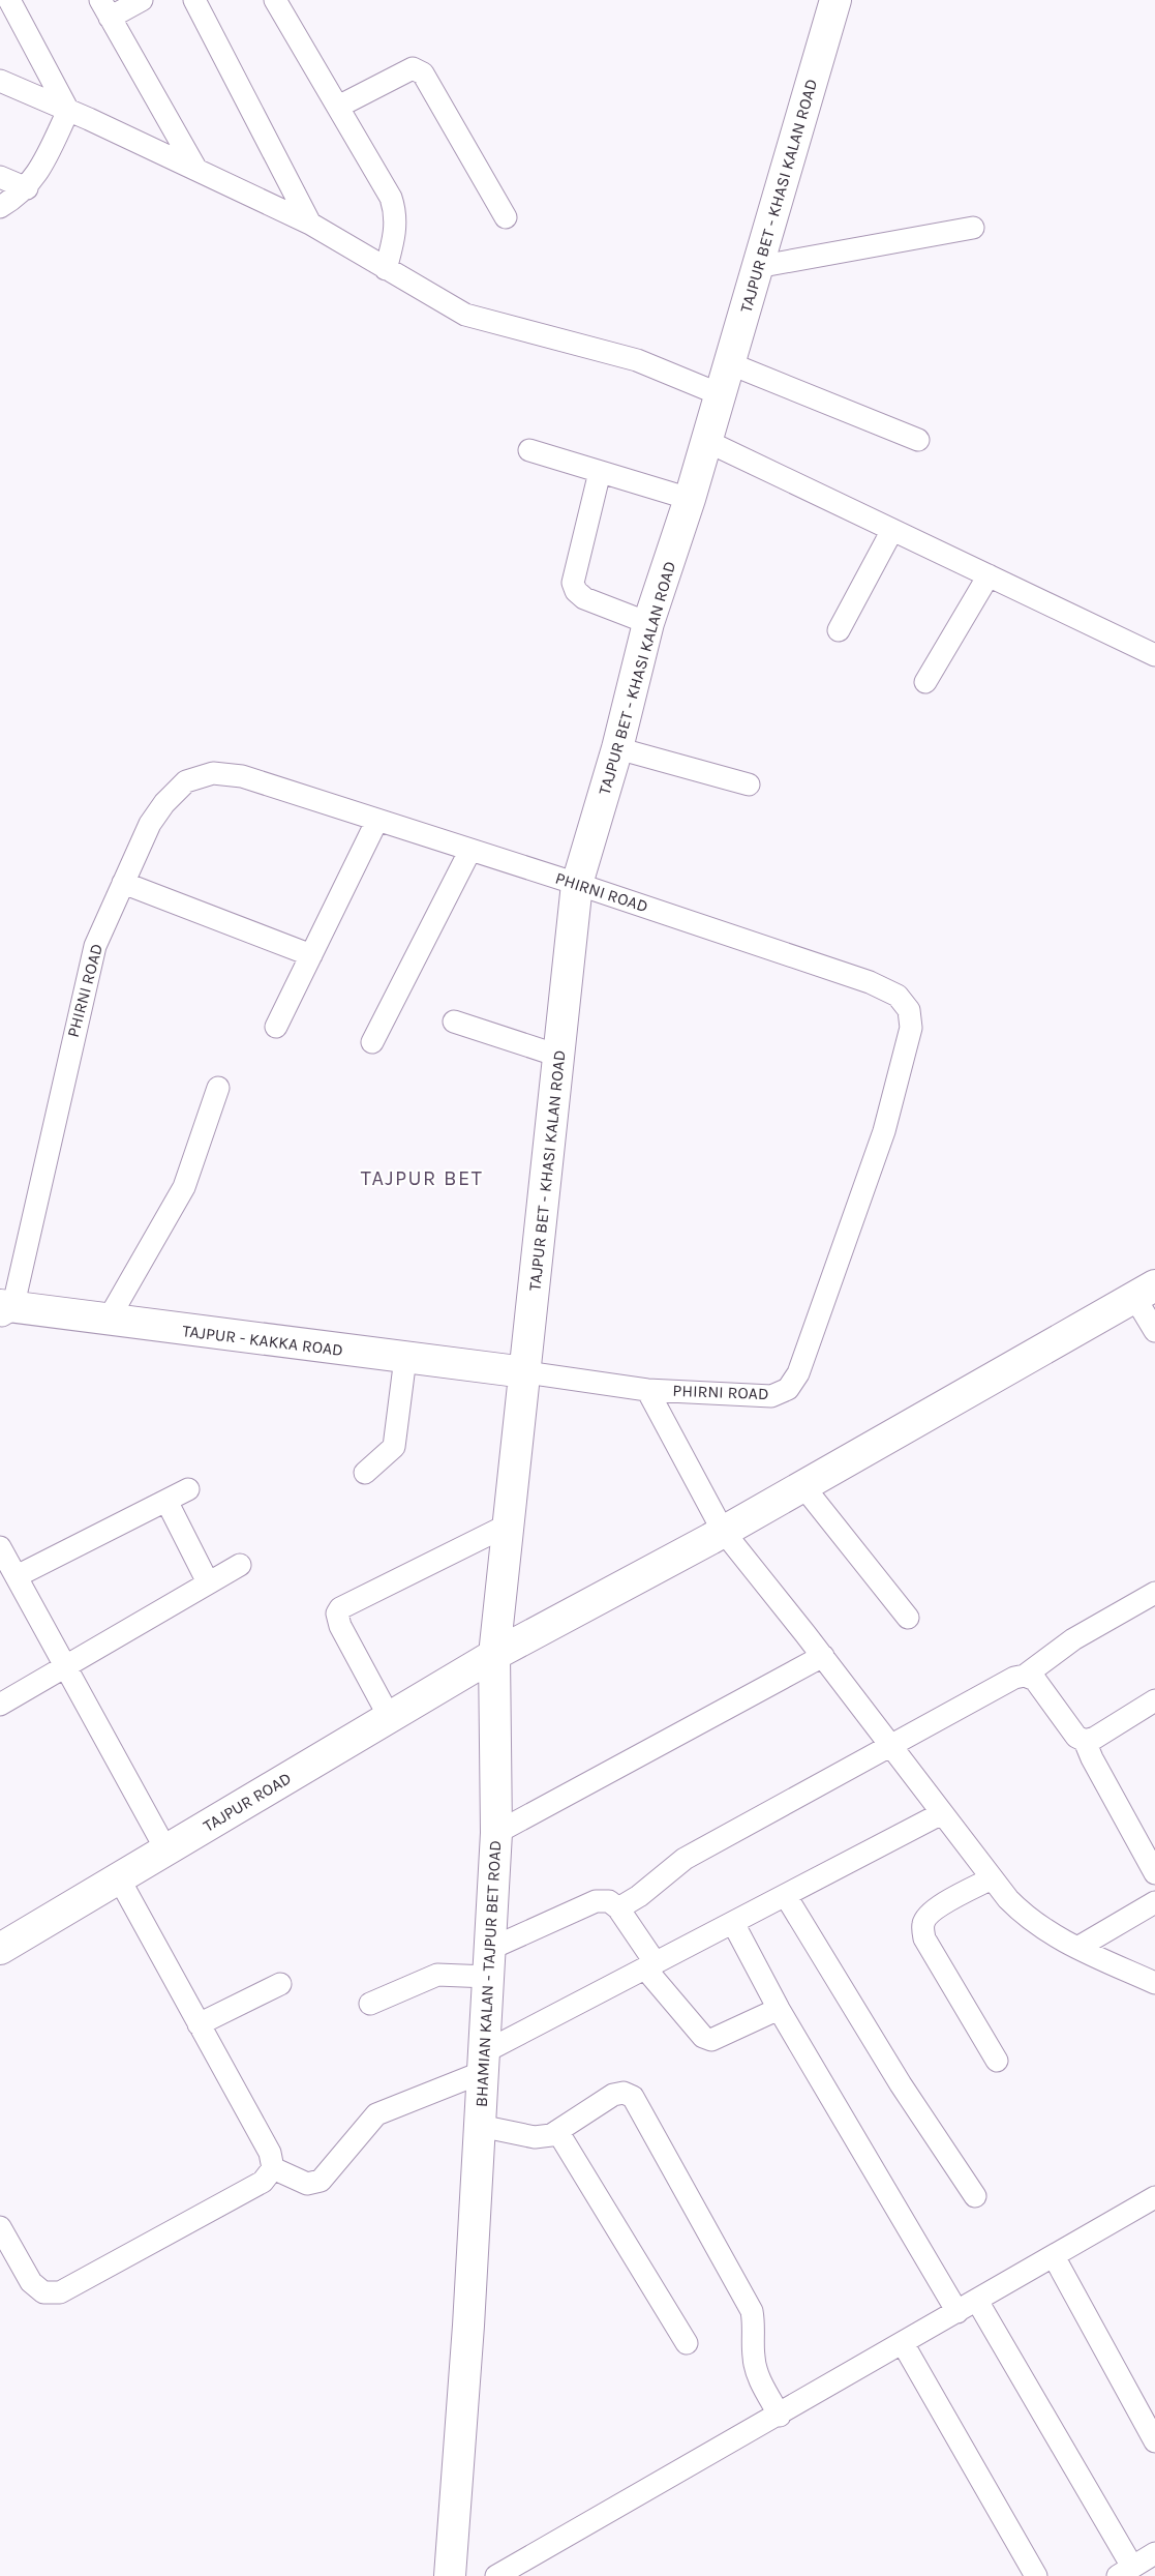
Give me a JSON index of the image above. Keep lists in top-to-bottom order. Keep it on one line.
{"streets":{"street":["TAJPUR BET - KHASI KALAN ROAD","PHIRNI ROAD","TAJPUR - KAKKA ROAD","TAJPUR ROAD","BHAMIAN KALAN - TAJPUR BET ROAD"]},"crossings":[["TAJPUR BET - KHASI KALAN ROAD","PHIRNI ROAD"],["TAJPUR BET - KHASI KALAN ROAD","TAJPUR - KAKKA ROAD"],["TAJPUR BET - KHASI KALAN ROAD","BHAMIAN KALAN - TAJPUR BET ROAD"],["PHIRNI ROAD","TAJPUR - KAKKA ROAD"],["PHIRNI ROAD","BHAMIAN KALAN - TAJPUR BET ROAD"],["TAJPUR - KAKKA ROAD","BHAMIAN KALAN - TAJPUR BET ROAD"],["TAJPUR ROAD","BHAMIAN KALAN - TAJPUR BET ROAD"]],"districts":["TAJPUR BET"]}
